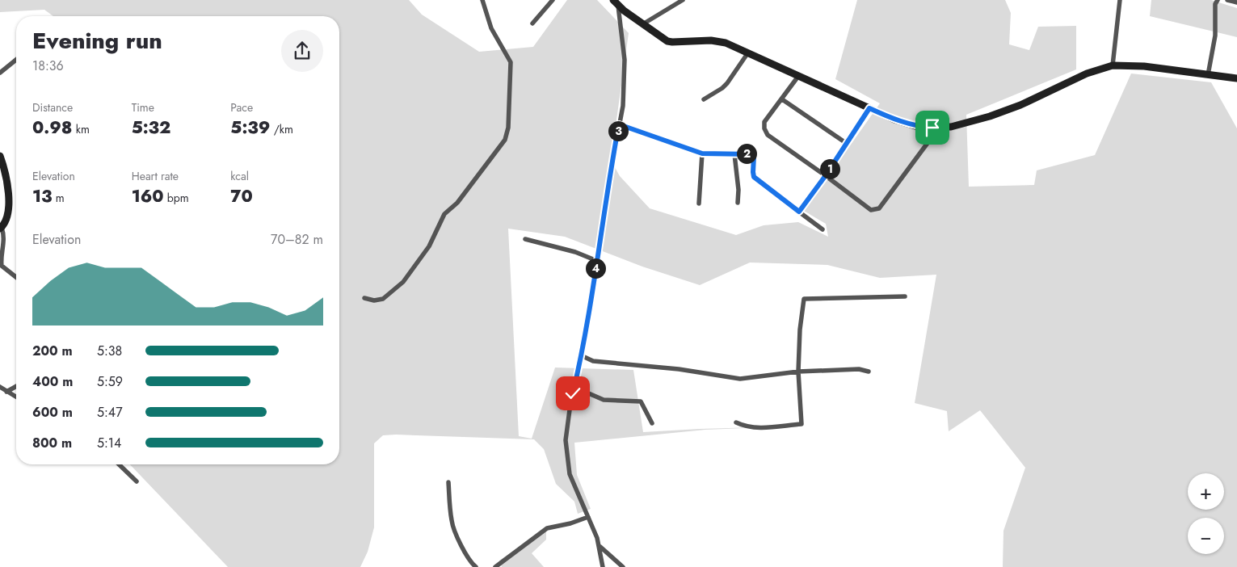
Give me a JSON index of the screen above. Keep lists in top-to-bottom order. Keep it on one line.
{"page":{"heading":["Evening run","18:36"],"stats":[["Distance","0.98 km"],["Time","5:32"],["Pace","5:39 /km"],["Elevation","13 m"],["Heart rate","160 bpm"],["kcal","70"]],"pins":["3","2","1","4"],"chart":["Elevation","70–82 m"],"list":[{"name":"200 m","note":"5:38"},{"name":"400 m","note":"5:59"},{"name":"600 m","note":"5:47"},{"name":"800 m","note":"5:14"}],"map_buttons":["+","−"]}}
